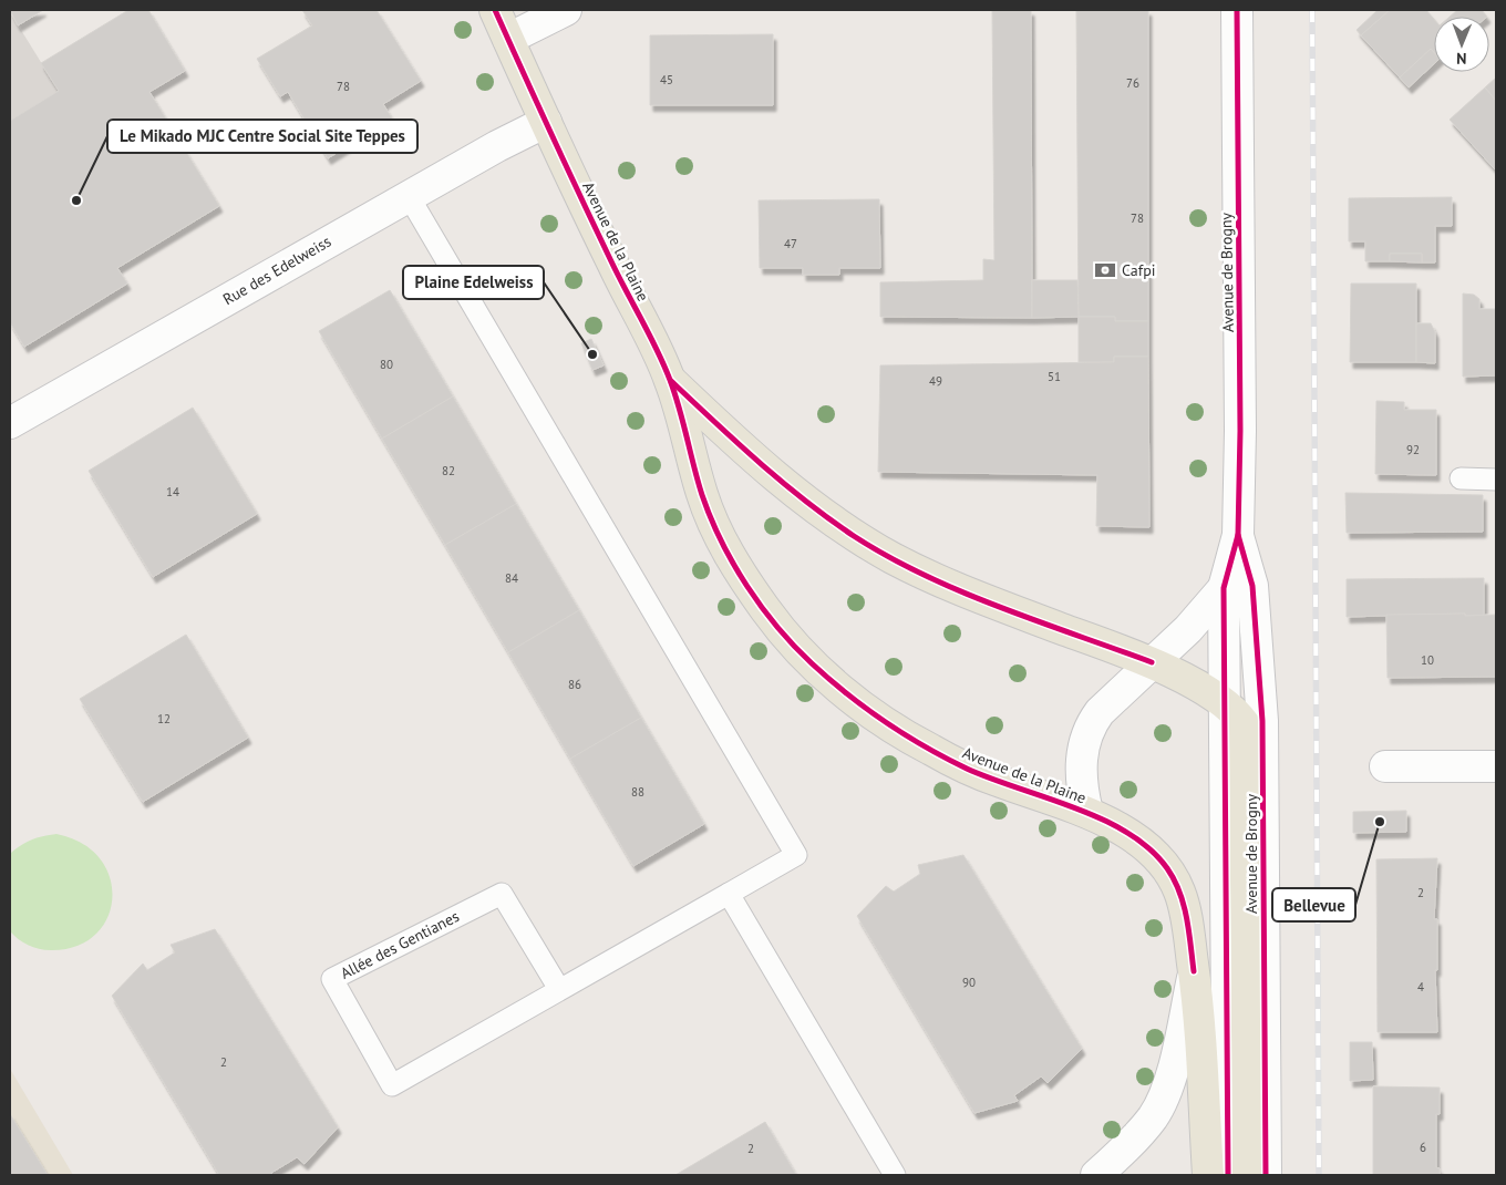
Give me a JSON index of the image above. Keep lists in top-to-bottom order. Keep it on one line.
{"streets":{"main road":["Avenue de la Plaine","Rue des Edelweiss","Avenue de Brogny"],"lane":["Allée des Gentianes"]},"crossings":[["Avenue de la Plaine","Rue des Edelweiss"],["Rue des Edelweiss","Allée des Gentianes"]],"places":{"other":["Le Mikado MJC Centre Social Site Teppes","Plaine Edelweiss","Bellevue"],"bank":["Cafpi"]},"house_numbers":["45","76","78","78","47","80","51","49","92","82","14","84","10","86","12","88","2","90","4","2","6","2"],"north":"bottom"}
